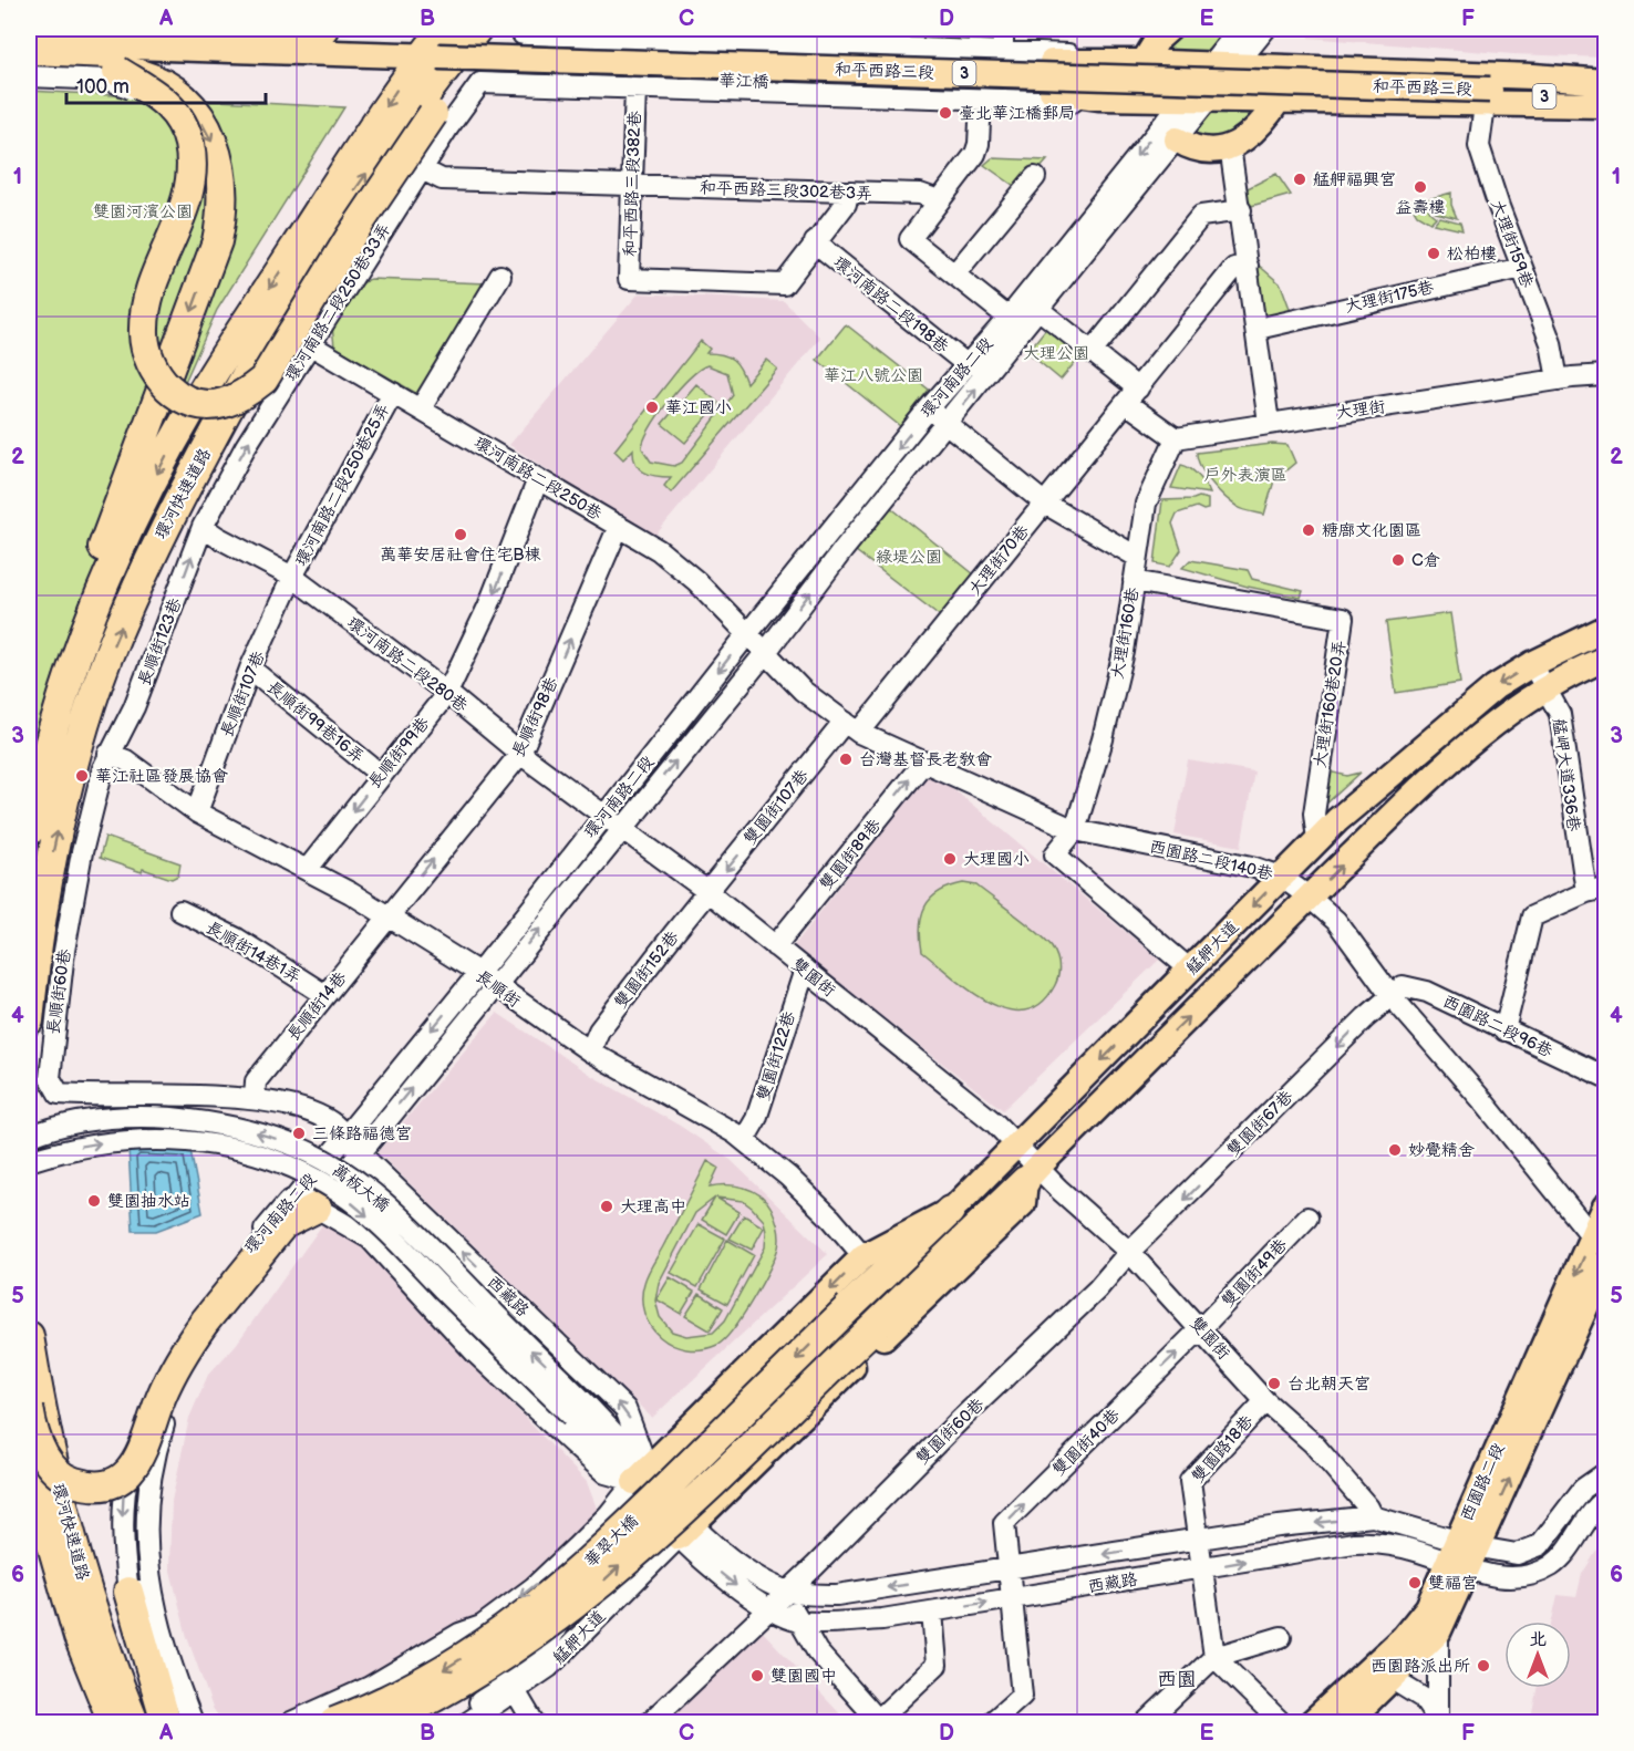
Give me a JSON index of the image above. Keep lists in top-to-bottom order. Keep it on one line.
{"streets":{"highway":["環河快速道路","艋舺大道","華翠大橋"],"main road":["和平西路三段","3","華江橋","西園路二段"],"street":["和平西路三段382巷","和平西路三段302巷3弄","大理街159巷","大理街175巷","環河南路二段250巷33弄","環河南路二段198巷","環河南路二段","大理街","環河南路二段250巷","環河南路二段250巷25弄","大理街70巷","大理街160巷","長順街123巷","環河南路二段280巷","長順街107巷","大理街160巷20弄","長順街98巷","長順街99巷16弄","長順街99巷","艋岬大道336巷","雙園街107巷","雙園街89巷","西園路二段140巷","長順街14巷1弄","雙園街152巷","雙園街","長順街","長順街60巷","長順街14巷","西園路二段96巷","雙園街122巷","雙園街67巷","萬板大橋","雙園街49巷","西藏路","雙園街60巷","雙園街40巷","雙園路18巷"]},"crossings":[["和平西路三段","華江橋"],["和平西路三段","和平西路三段382巷"],["和平西路三段","大理街159巷"],["和平西路三段","環河南路二段250巷33弄"],["和平西路三段","環河南路二段"],["和平西路三段382巷","和平西路三段302巷3弄"],["和平西路三段382巷","環河南路二段198巷"],["和平西路三段302巷3弄","環河南路二段250巷33弄"],["大理街159巷","大理街175巷"],["大理街159巷","大理街"],["環河南路二段250巷33弄","環河南路二段250巷"],["環河南路二段250巷33弄","長順街123巷"],["環河南路二段250巷33弄","環河南路二段280巷"],["環河南路二段198巷","環河南路二段"],["環河南路二段","環河南路二段250巷"],["環河南路二段","環河南路二段280巷"],["環河南路二段","西園路二段140巷"],["環河南路二段","雙園街"],["環河南路二段","長順街"],["環河南路二段","長順街60巷"],["環河南路二段","西藏路"],["大理街","大理街160巷"],["環河南路二段250巷","環河南路二段250巷25弄"],["環河南路二段250巷","長順街98巷"],["環河南路二段250巷","長順街99巷"],["環河南路二段250巷","西園路二段140巷"],["環河南路二段250巷25弄","環河南路二段280巷"],["環河南路二段250巷25弄","長順街107巷"],["大理街70巷","雙園街107巷"],["大理街70巷","西園路二段140巷"],["大理街160巷","大理街160巷20弄"],["大理街160巷","西園路二段140巷"],["大理街160巷","艋舺大道"],["長順街123巷","環河南路二段280巷"],["長順街123巷","長順街"],["長順街123巷","長順街60巷"],["環河南路二段280巷","長順街107巷"],["環河南路二段280巷","長順街98巷"],["環河南路二段280巷","長順街99巷"],["環河南路二段280巷","雙園街"],["長順街107巷","長順街99巷16弄"],["長順街107巷","長順街"],["大理街160巷20弄","艋舺大道"],["長順街98巷","長順街"],["長順街98巷","長順街14巷"],["長順街99巷16弄","長順街99巷"],["長順街99巷","長順街"],["艋岬大道336巷","艋舺大道"],["雙園街107巷","西園路二段140巷"],["雙園街107巷","雙園街152巷"],["雙園街107巷","雙園街"],["雙園街89巷","西園路二段140巷"],["雙園街89巷","雙園街"],["西園路二段140巷","艋舺大道"],["西園路二段140巷","西園路二段96巷"],["西園路二段140巷","雙園街67巷"],["西園路二段140巷","西園路二段"],["艋舺大道","雙園街"],["艋舺大道","西藏路"],["艋舺大道","華翠大橋"],["長順街14巷1弄","長順街14巷"],["雙園街152巷","雙園街"],["雙園街152巷","長順街"],["雙園街","雙園街122巷"],["雙園街","雙園街67巷"],["雙園街","雙園街49巷"],["雙園街","西藏路"],["雙園街","雙園街60巷"],["雙園街","雙園街40巷"],["雙園街","雙園路18巷"],["長順街","長順街60巷"],["長順街","長順街14巷"],["長順街","雙園街122巷"],["長順街60巷","長順街14巷"],["長順街60巷","西藏路"],["西園路二段96巷","雙園街67巷"],["雙園街67巷","雙園街60巷"],["萬板大橋","西藏路"],["雙園街49巷","雙園街40巷"],["西藏路","雙園街60巷"],["西藏路","雙園街40巷"],["西藏路","雙園路18巷"],["西藏路","西園路二段"]],"one_way":["環河南路二段250巷33弄","長順街123巷","長順街98巷","長順街99巷","雙園街107巷","雙園街89巷","雙園街67巷","雙園街40巷"],"districts":["西園"],"parks":["雙園河濱公園","大理公園","華江八號公園","戶外表演區","綠堤公園"],"places":["臺北華江橋郵局","艋舺福興宮","益壽樓","松柏樓","華江國小","糖廍文化園區","萬華安居社會住宅B棟","C倉","台灣基督長老教會","華江社區發展協會","大理國小","三條路福德宮","妙覺精舍","雙園抽水站","大理高中","台北朝天宮","雙福宮","西園路派出所","雙園國中"],"scale_bar":"100 m","north":"top","grid":{"columns":["A","B","C","D","E","F"],"rows":["1","2","3","4","5","6"]}}
